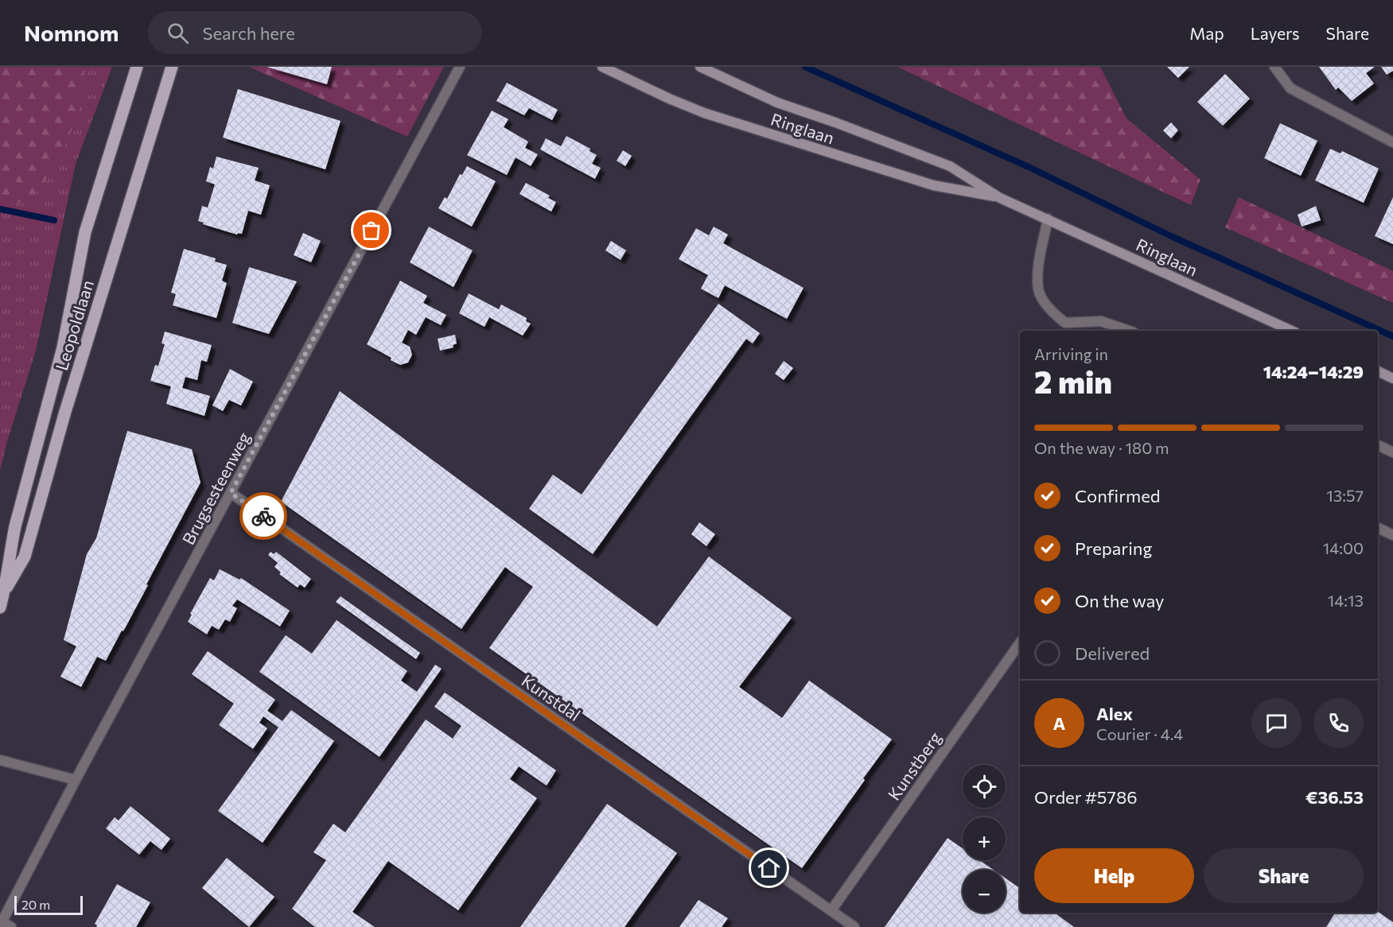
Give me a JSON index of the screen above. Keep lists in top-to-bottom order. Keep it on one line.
{"streets":{"main road":["Ringlaan","Leopoldlaan"],"street":["Brugsesteenweg","Kunstdal","Kunstberg"]},"crossings":[["Brugsesteenweg","Kunstdal"],["Kunstdal","Kunstberg"]],"scale_bar":"20 m","page":{"header":"Nomnom","search":"Search here","nav":["Map","Layers","Share"],"heading":["2 min","Arriving in","14:24–14:29"],"panel":["Alex","Courier · 4.4","Order #5786","€36.53"],"bar":"On the way · 180 m","list":[["Confirmed","13:57"],["Preparing","14:00"],["On the way","14:13"],"Delivered"],"round":"A","map_buttons":["+","−"],"buttons":["Help","Share"],"scale":"20 m"}}
